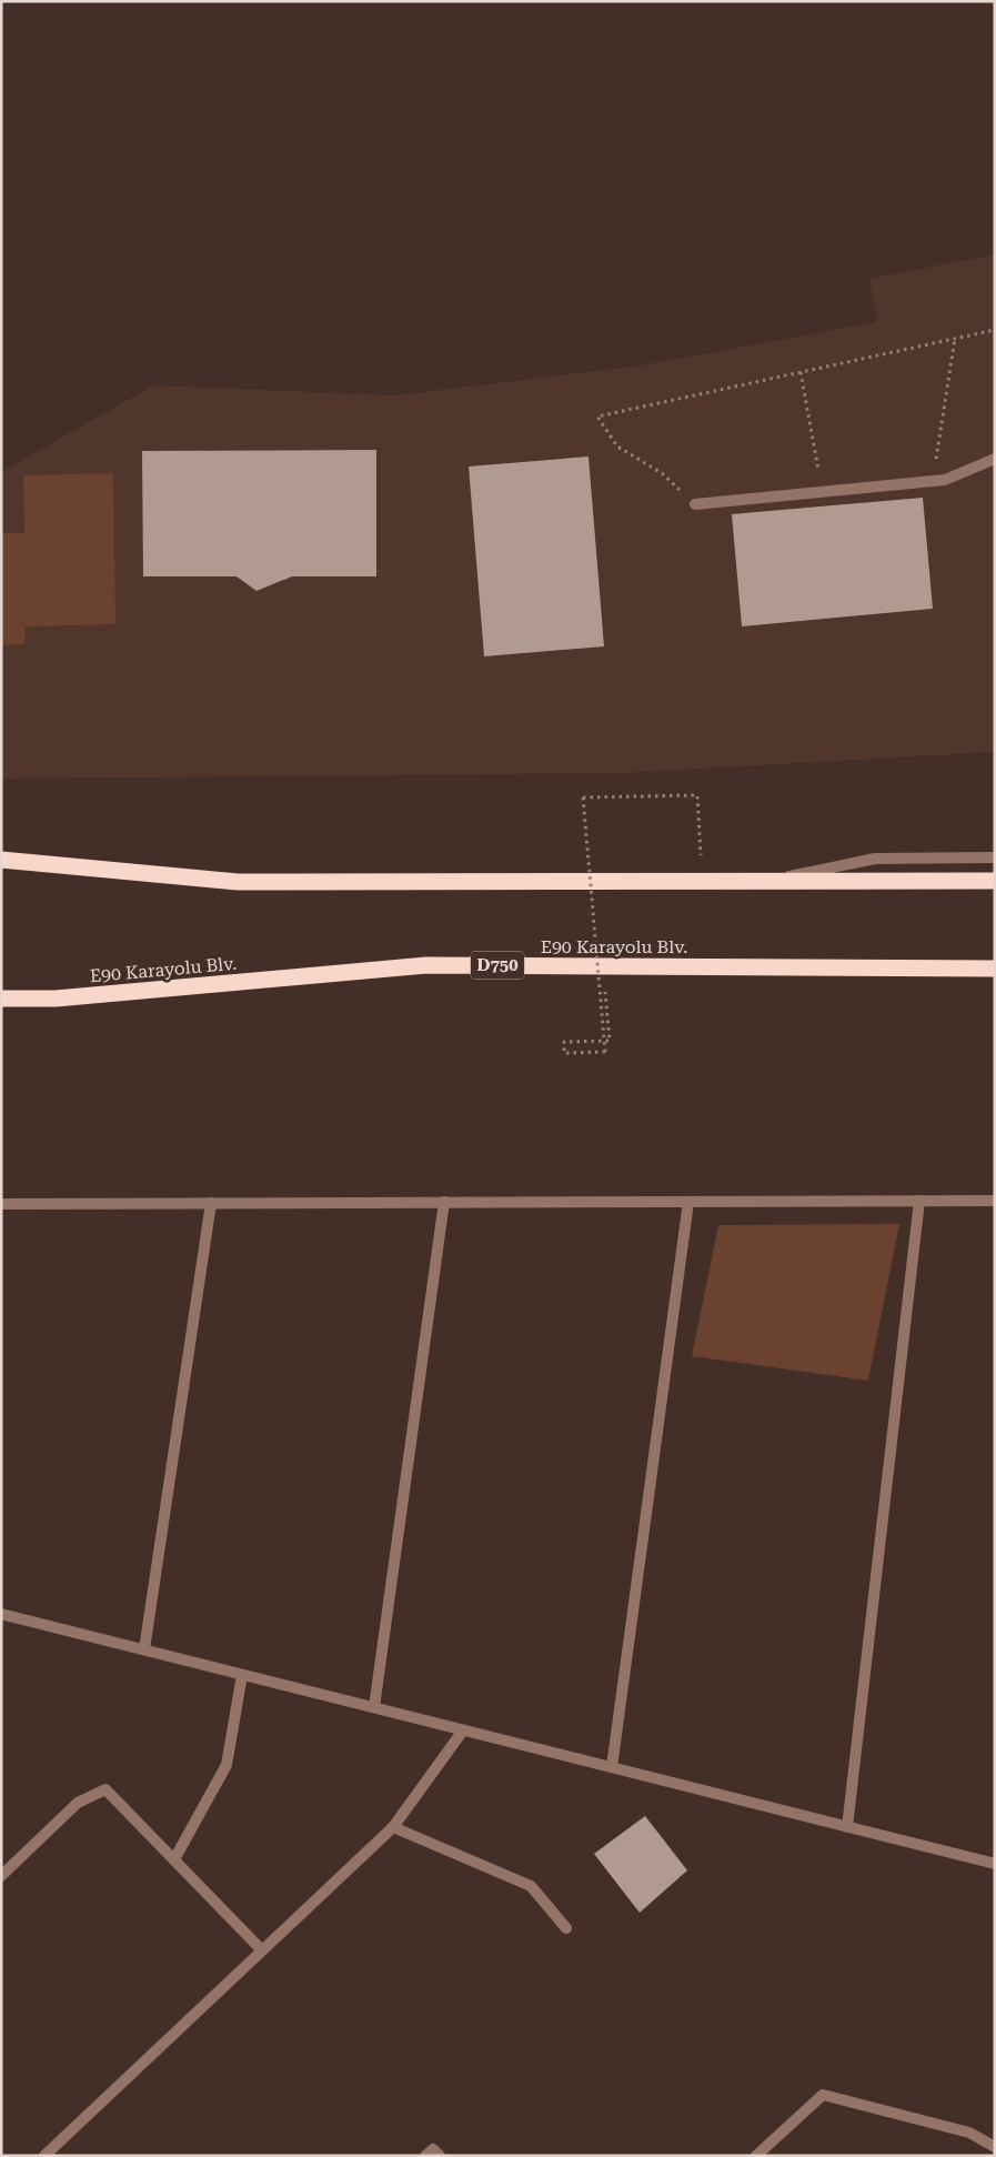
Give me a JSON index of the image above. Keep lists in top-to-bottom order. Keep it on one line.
{"streets":{"highway":["E90 Karayolu Blv.","D750"]}}
